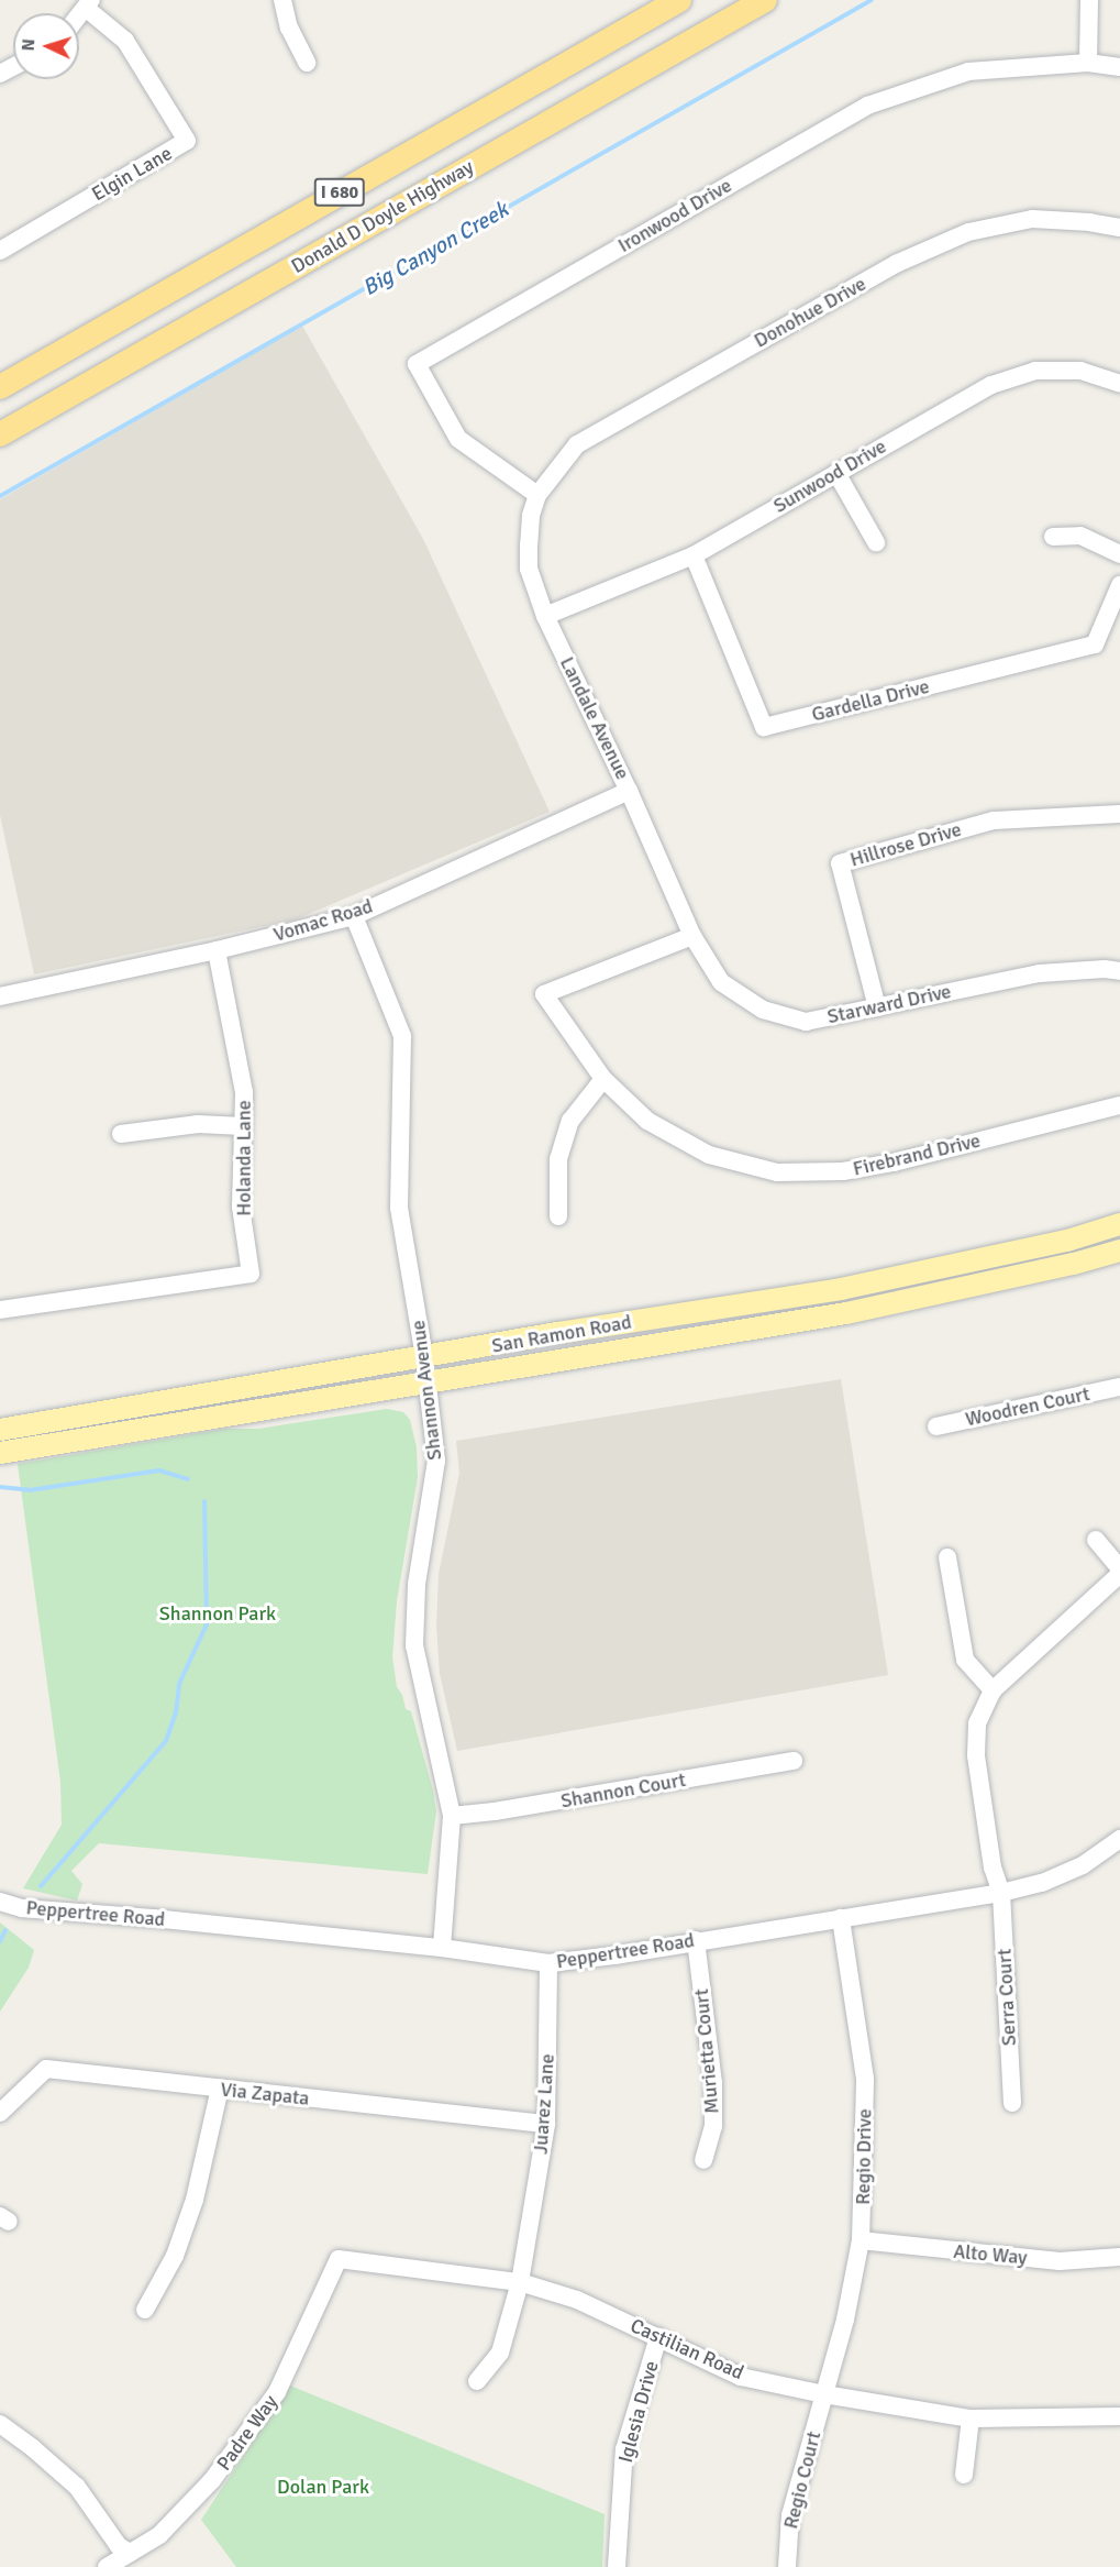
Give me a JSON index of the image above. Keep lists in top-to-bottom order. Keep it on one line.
{"streets":{"highway":["I 680","Donald D Doyle Highway"],"main road":["San Ramon Road"],"street":["Elgin Lane","Ironwood Drive","Donohue Drive","Sunwood Drive","Gardella Drive","Landale Avenue","Hillrose Drive","Vomac Road","Starward Drive","Firebrand Drive","Holanda Lane","Shannon Avenue","Woodren Court","Shannon Court","Peppertree Road","Serra Court","Murietta Court","Via Zapata","Juarez Lane","Regio Drive","Alto Way","Castilian Road","Iglesia Drive","Padre Way","Regio Court"]},"crossings":[["Ironwood Drive","Donohue Drive"],["Ironwood Drive","Landale Avenue"],["Donohue Drive","Landale Avenue"],["Sunwood Drive","Gardella Drive"],["Sunwood Drive","Landale Avenue"],["Landale Avenue","Vomac Road"],["Landale Avenue","Starward Drive"],["Landale Avenue","Firebrand Drive"],["Hillrose Drive","Starward Drive"],["Vomac Road","Holanda Lane"],["Vomac Road","Shannon Avenue"],["Starward Drive","Firebrand Drive"],["San Ramon Road","Shannon Avenue"],["Shannon Avenue","Shannon Court"],["Shannon Avenue","Peppertree Road"],["Peppertree Road","Serra Court"],["Peppertree Road","Murietta Court"],["Peppertree Road","Juarez Lane"],["Peppertree Road","Regio Drive"],["Via Zapata","Juarez Lane"],["Juarez Lane","Castilian Road"],["Regio Drive","Alto Way"],["Regio Drive","Castilian Road"],["Regio Drive","Regio Court"],["Castilian Road","Iglesia Drive"],["Castilian Road","Padre Way"],["Castilian Road","Regio Court"]],"water":["Big Canyon Creek"],"parks":["Shannon Park","Dolan Park"],"north":"left"}
